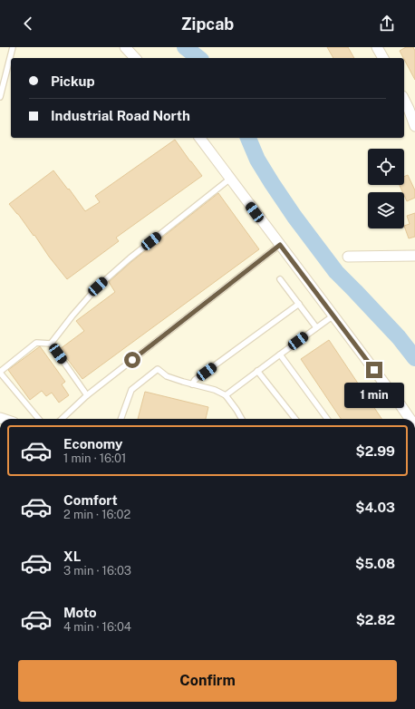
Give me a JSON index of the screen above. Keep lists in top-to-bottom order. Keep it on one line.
{"page":{"header":"Zipcab","banner":["Pickup","Industrial Road North"],"bubble":"1 min","list":[{"name":"Economy","note":"1 min · 16:01","value":"$2.99"},{"name":"Comfort","note":"2 min · 16:02","value":"$4.03"},{"name":"XL","note":"3 min · 16:03","value":"$5.08"},{"name":"Moto","note":"4 min · 16:04","value":"$2.82"}],"buttons":"Confirm"}}
